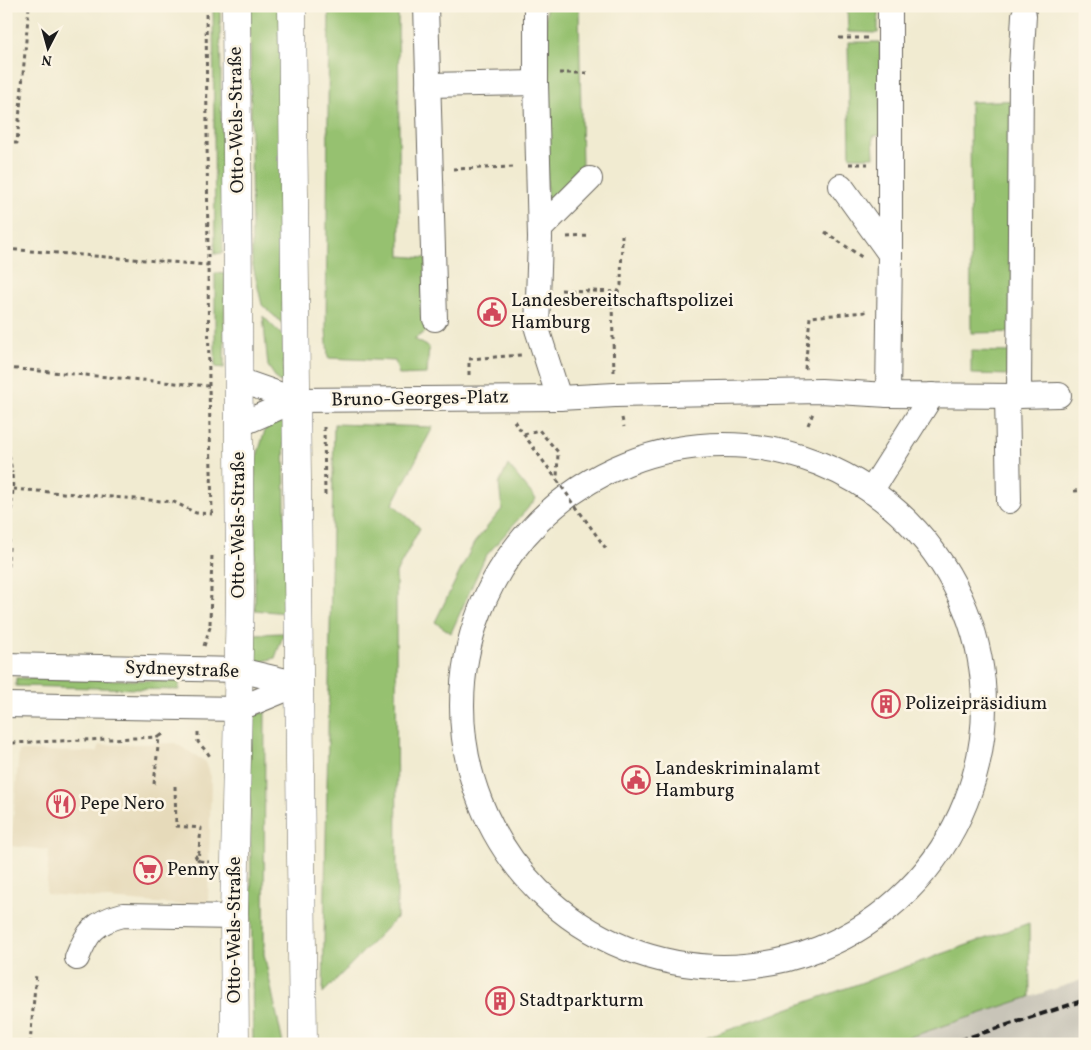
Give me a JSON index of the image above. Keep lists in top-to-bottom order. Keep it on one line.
{"streets":{"main road":["Otto-Wels-Straße"],"street":["Bruno-Georges-Platz","Sydneystraße"]},"crossings":[["Otto-Wels-Straße","Bruno-Georges-Platz"],["Otto-Wels-Straße","Sydneystraße"]],"places":{"public building":["Landesbereitschaftspolizei Hamburg","Landeskriminalamt Hamburg"],"building":["Polizeipräsidium","Stadtparkturm"],"restaurant":["Pepe Nero"],"supermarket":["Penny"]},"north":"bottom"}
